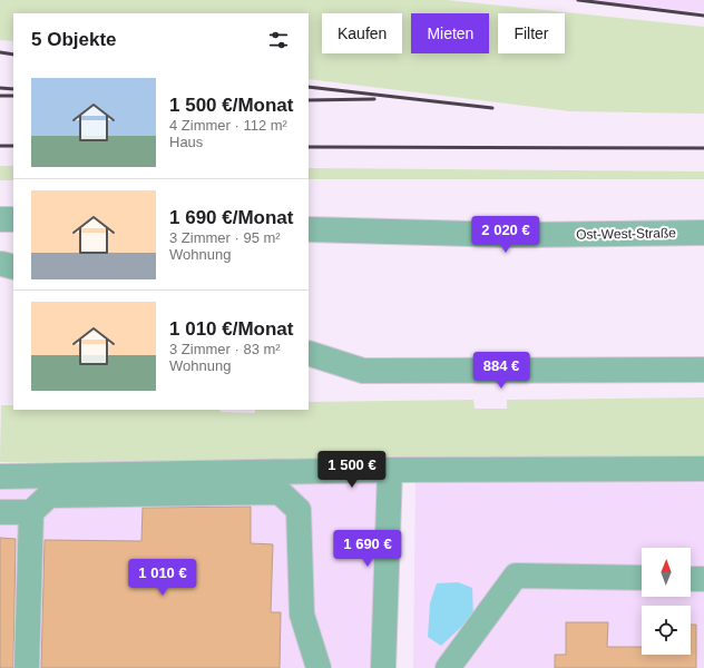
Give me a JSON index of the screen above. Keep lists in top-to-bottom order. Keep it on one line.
{"streets":{"street":["Ost-West-Straße"]},"north":"top","page":{"chip":["Kaufen","Mieten","Filter"],"heading":"5 Objekte","list":[{"name":"1 500 €/Monat","note":"4 Zimmer · 112 m² · Haus"},{"name":"1 690 €/Monat","note":"3 Zimmer · 95 m² · Wohnung"},{"name":"1 010 €/Monat","note":"3 Zimmer · 83 m² · Wohnung"}],"price":["2 020 €","884 €","1 500 €","1 690 €","1 010 €"]}}
